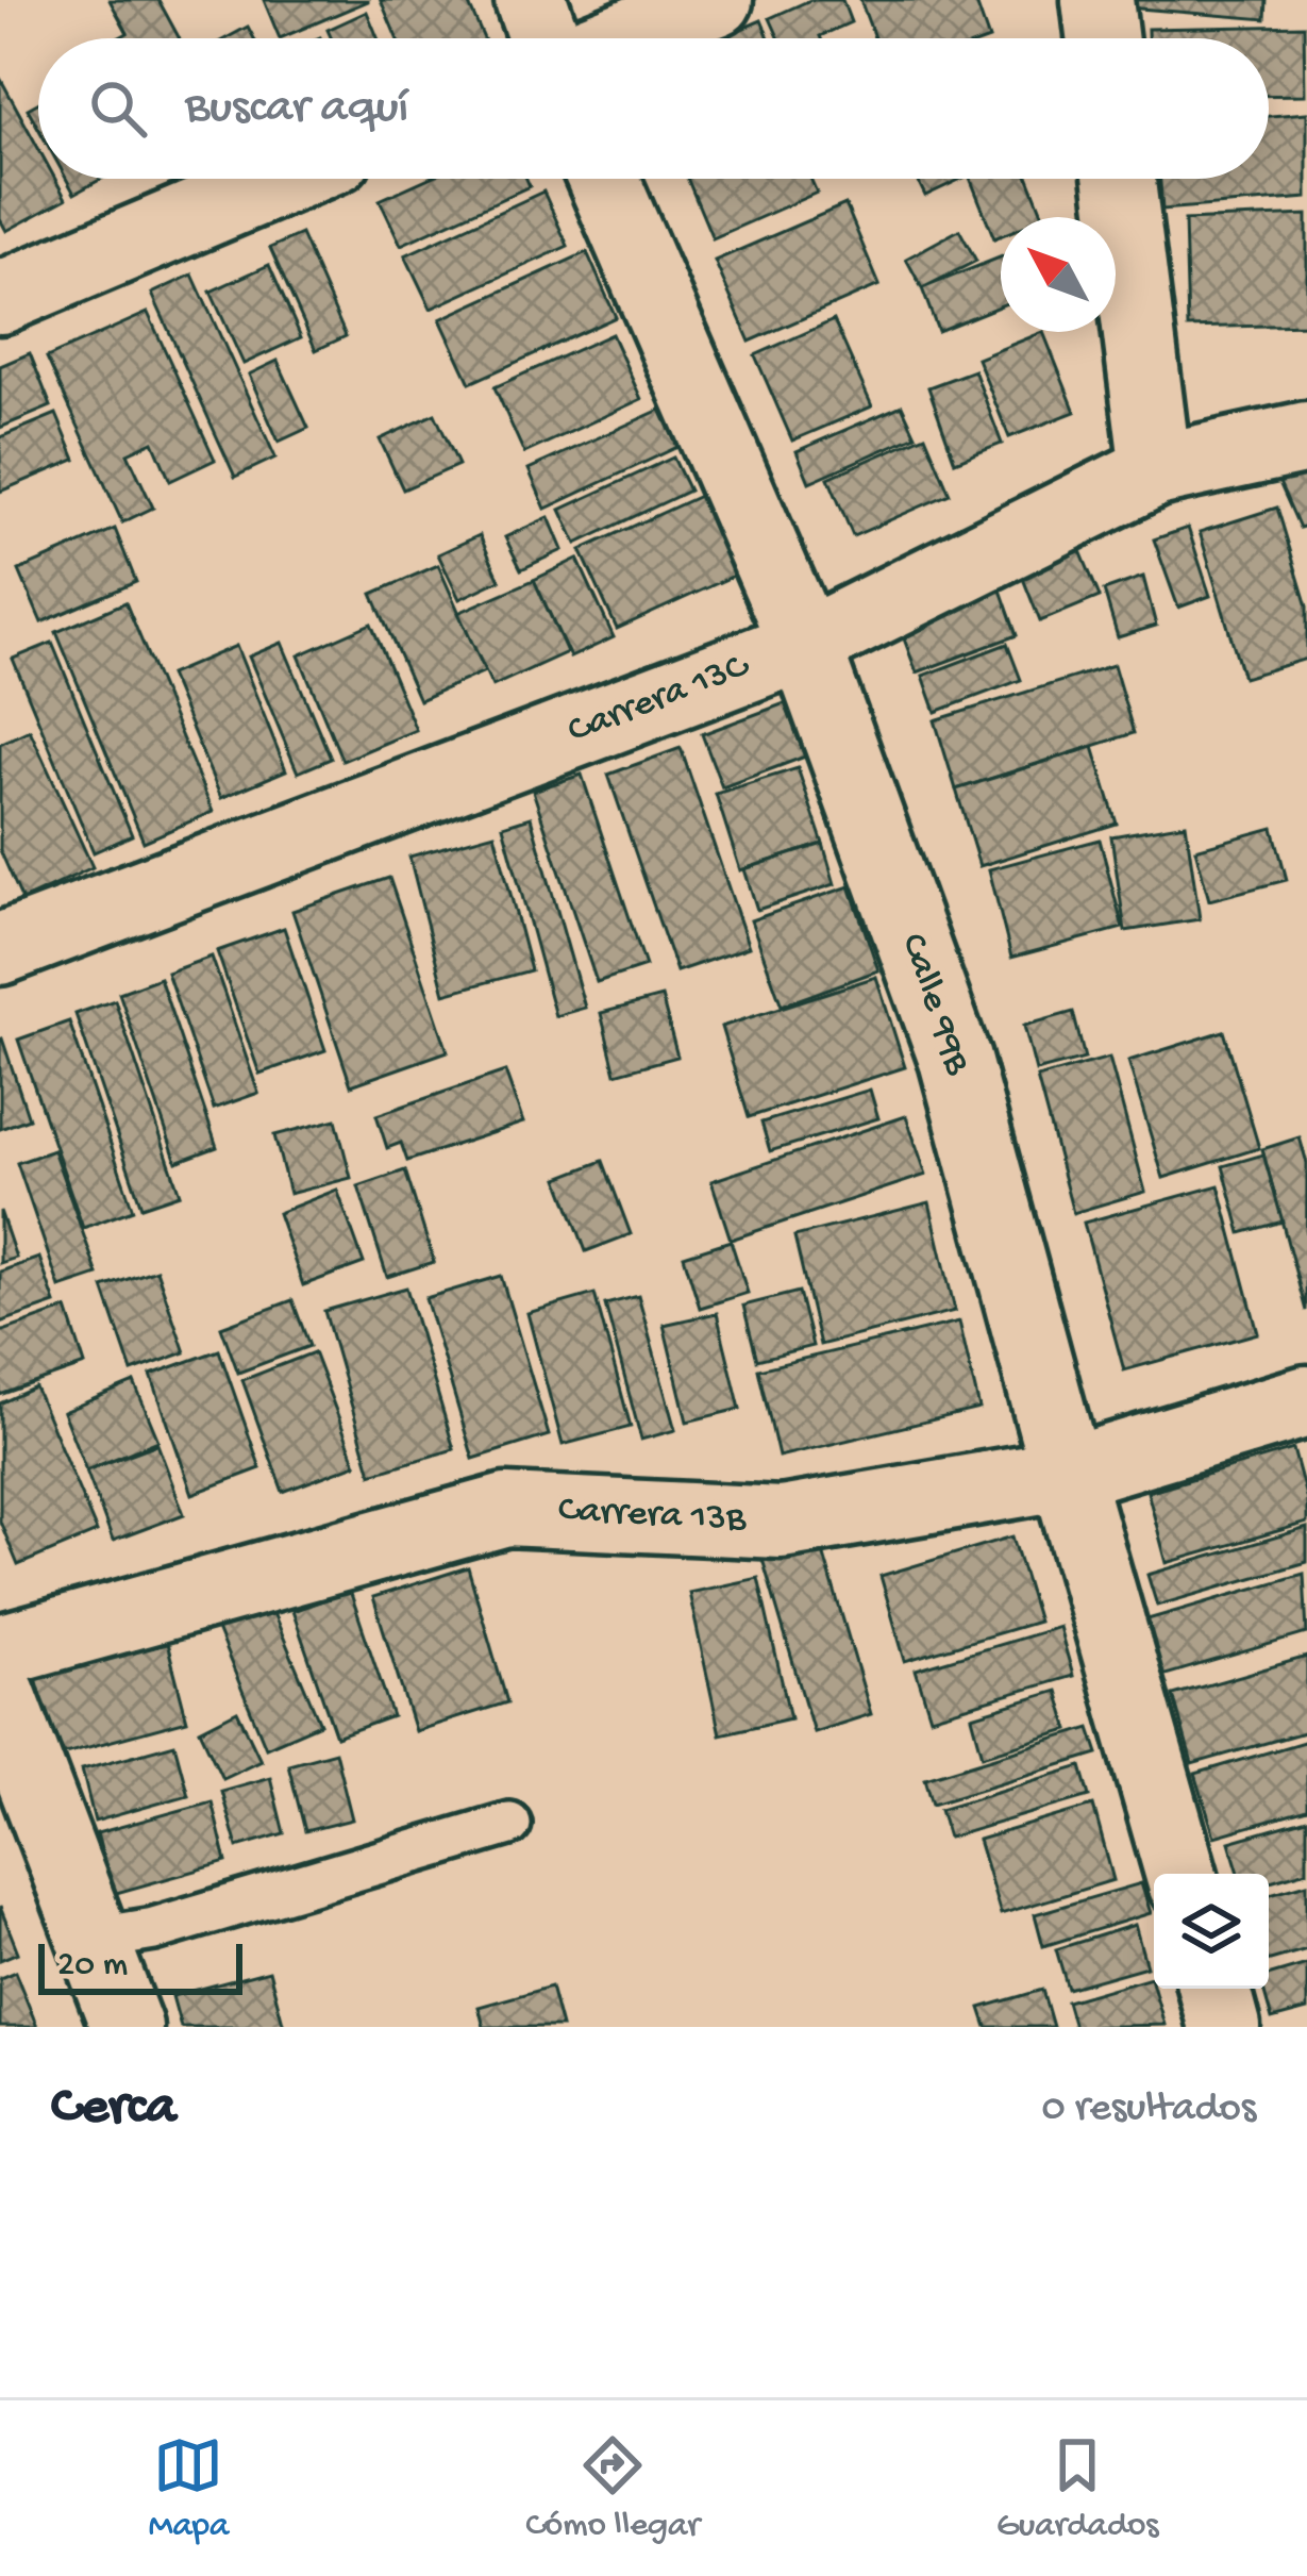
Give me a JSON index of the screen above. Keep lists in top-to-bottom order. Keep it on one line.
{"streets":{"street":["Carrera 13C","Calle 99B","Carrera 13B"]},"crossings":[["Carrera 13C","Calle 99B"],["Calle 99B","Carrera 13B"]],"scale_bar":"20 m","north":"top left","page":{"search":"Buscar aquí","scale":"20 m","heading":["Cerca","0 resultados"],"nav":["Mapa","Cómo llegar","Guardados"]}}
